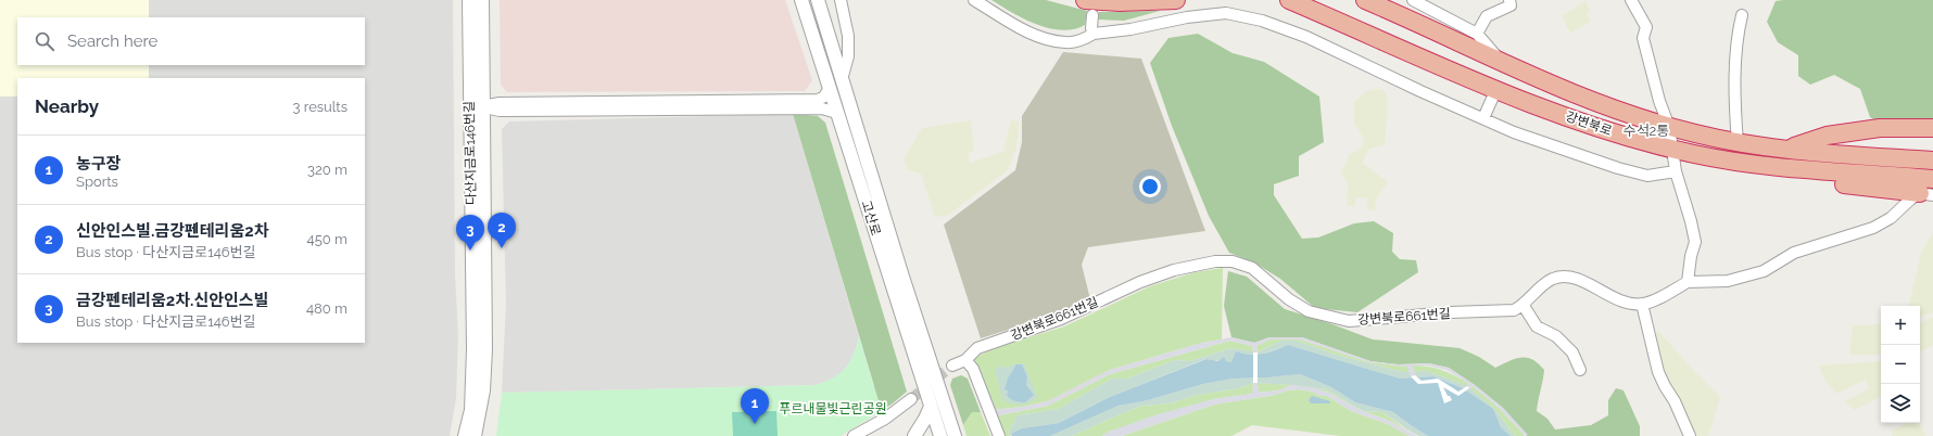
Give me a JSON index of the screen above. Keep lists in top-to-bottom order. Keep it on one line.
{"streets":{"highway":["강변북로"],"street":["다산지금로146번길","고산로","강변북로661번길"]},"crossings":[["다산지금로146번길","고산로"]],"districts":["수석2통"],"parks":["푸르내물빛근린공원"],"page":{"search":"Search here","heading":["Nearby","3 results"],"list":[{"mark":"1","name":"농구장","note":"Sports","value":"320 m"},{"mark":"2","name":"신안인스빌.금강펜테리움2차","note":"Bus stop · 다산지금로146번길","value":"450 m"},{"mark":"3","name":"금강펜테리움2차.신안인스빌","note":"Bus stop · 다산지금로146번길","value":"480 m"}],"pins":["2","3","1"],"map_buttons":["+","−"]}}
